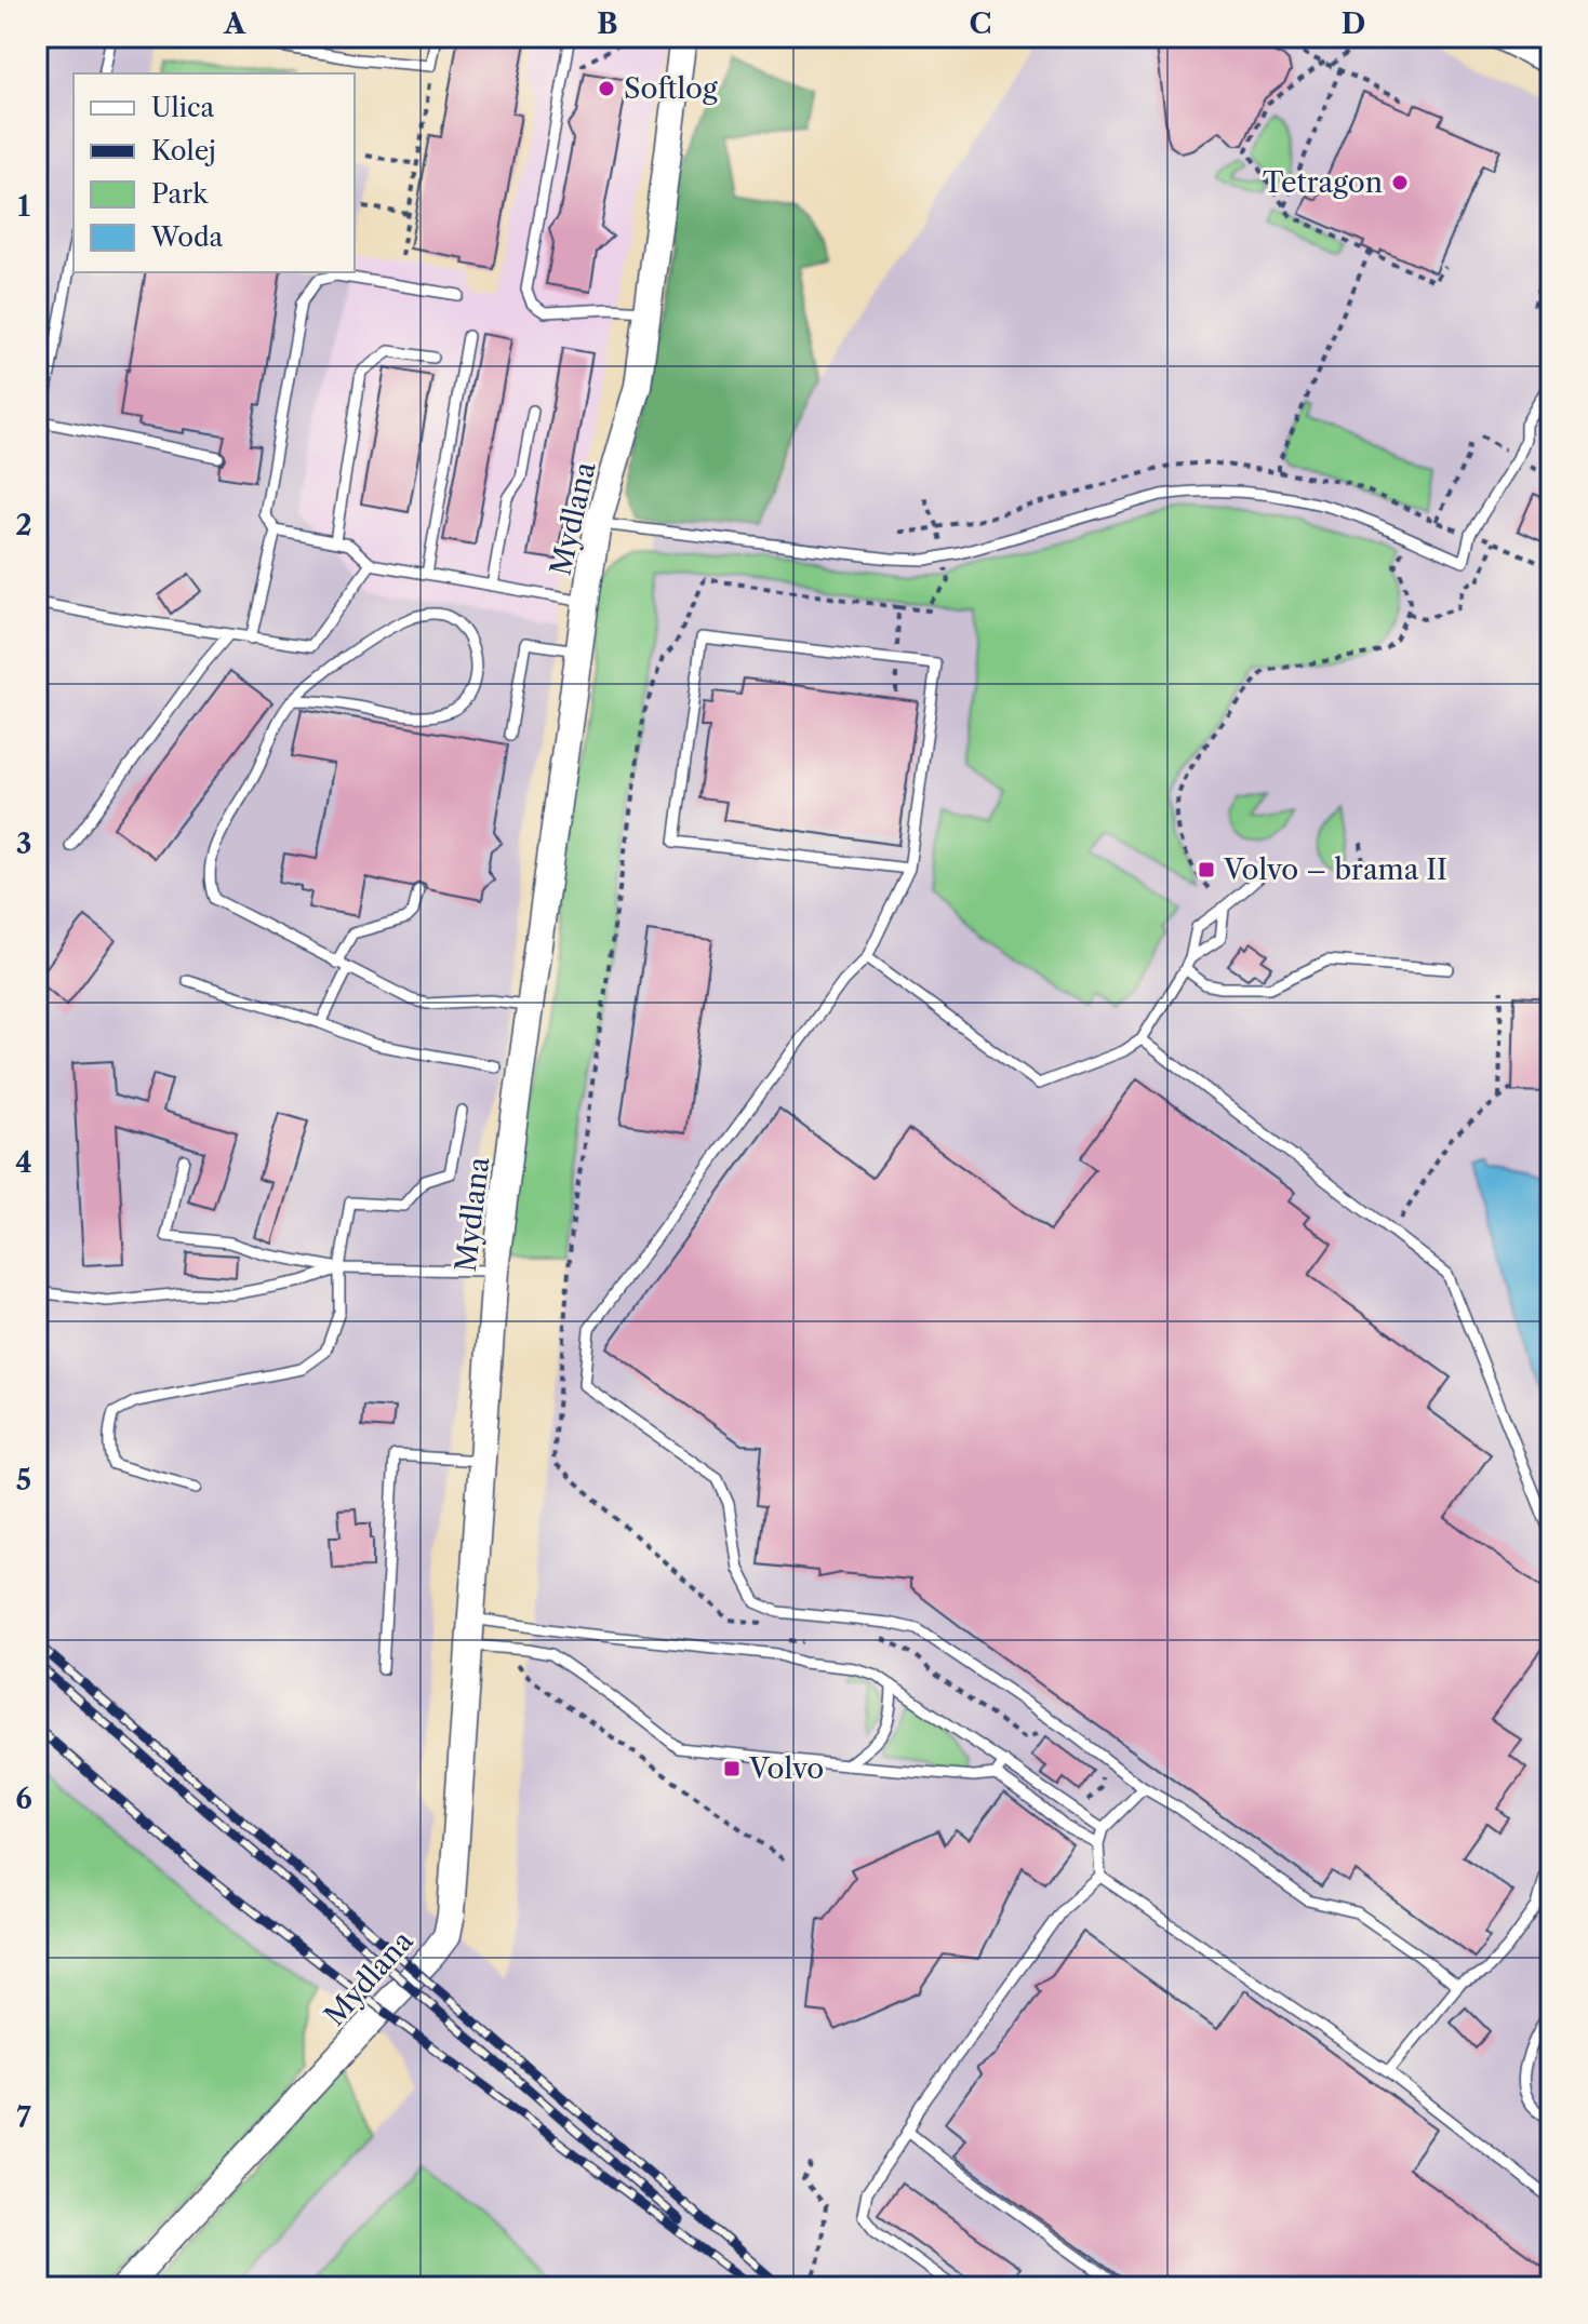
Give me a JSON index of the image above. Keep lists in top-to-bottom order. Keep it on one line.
{"streets":{"street":["Mydlana"]},"places":{"other":["Softlog","Tetragon"],"transit":["Volvo – brama II","Volvo"]},"legend":["Ulica","Kolej","Park","Woda"],"grid":{"columns":["A","B","C","D"],"rows":["1","2","3","4","5","6","7"]}}
